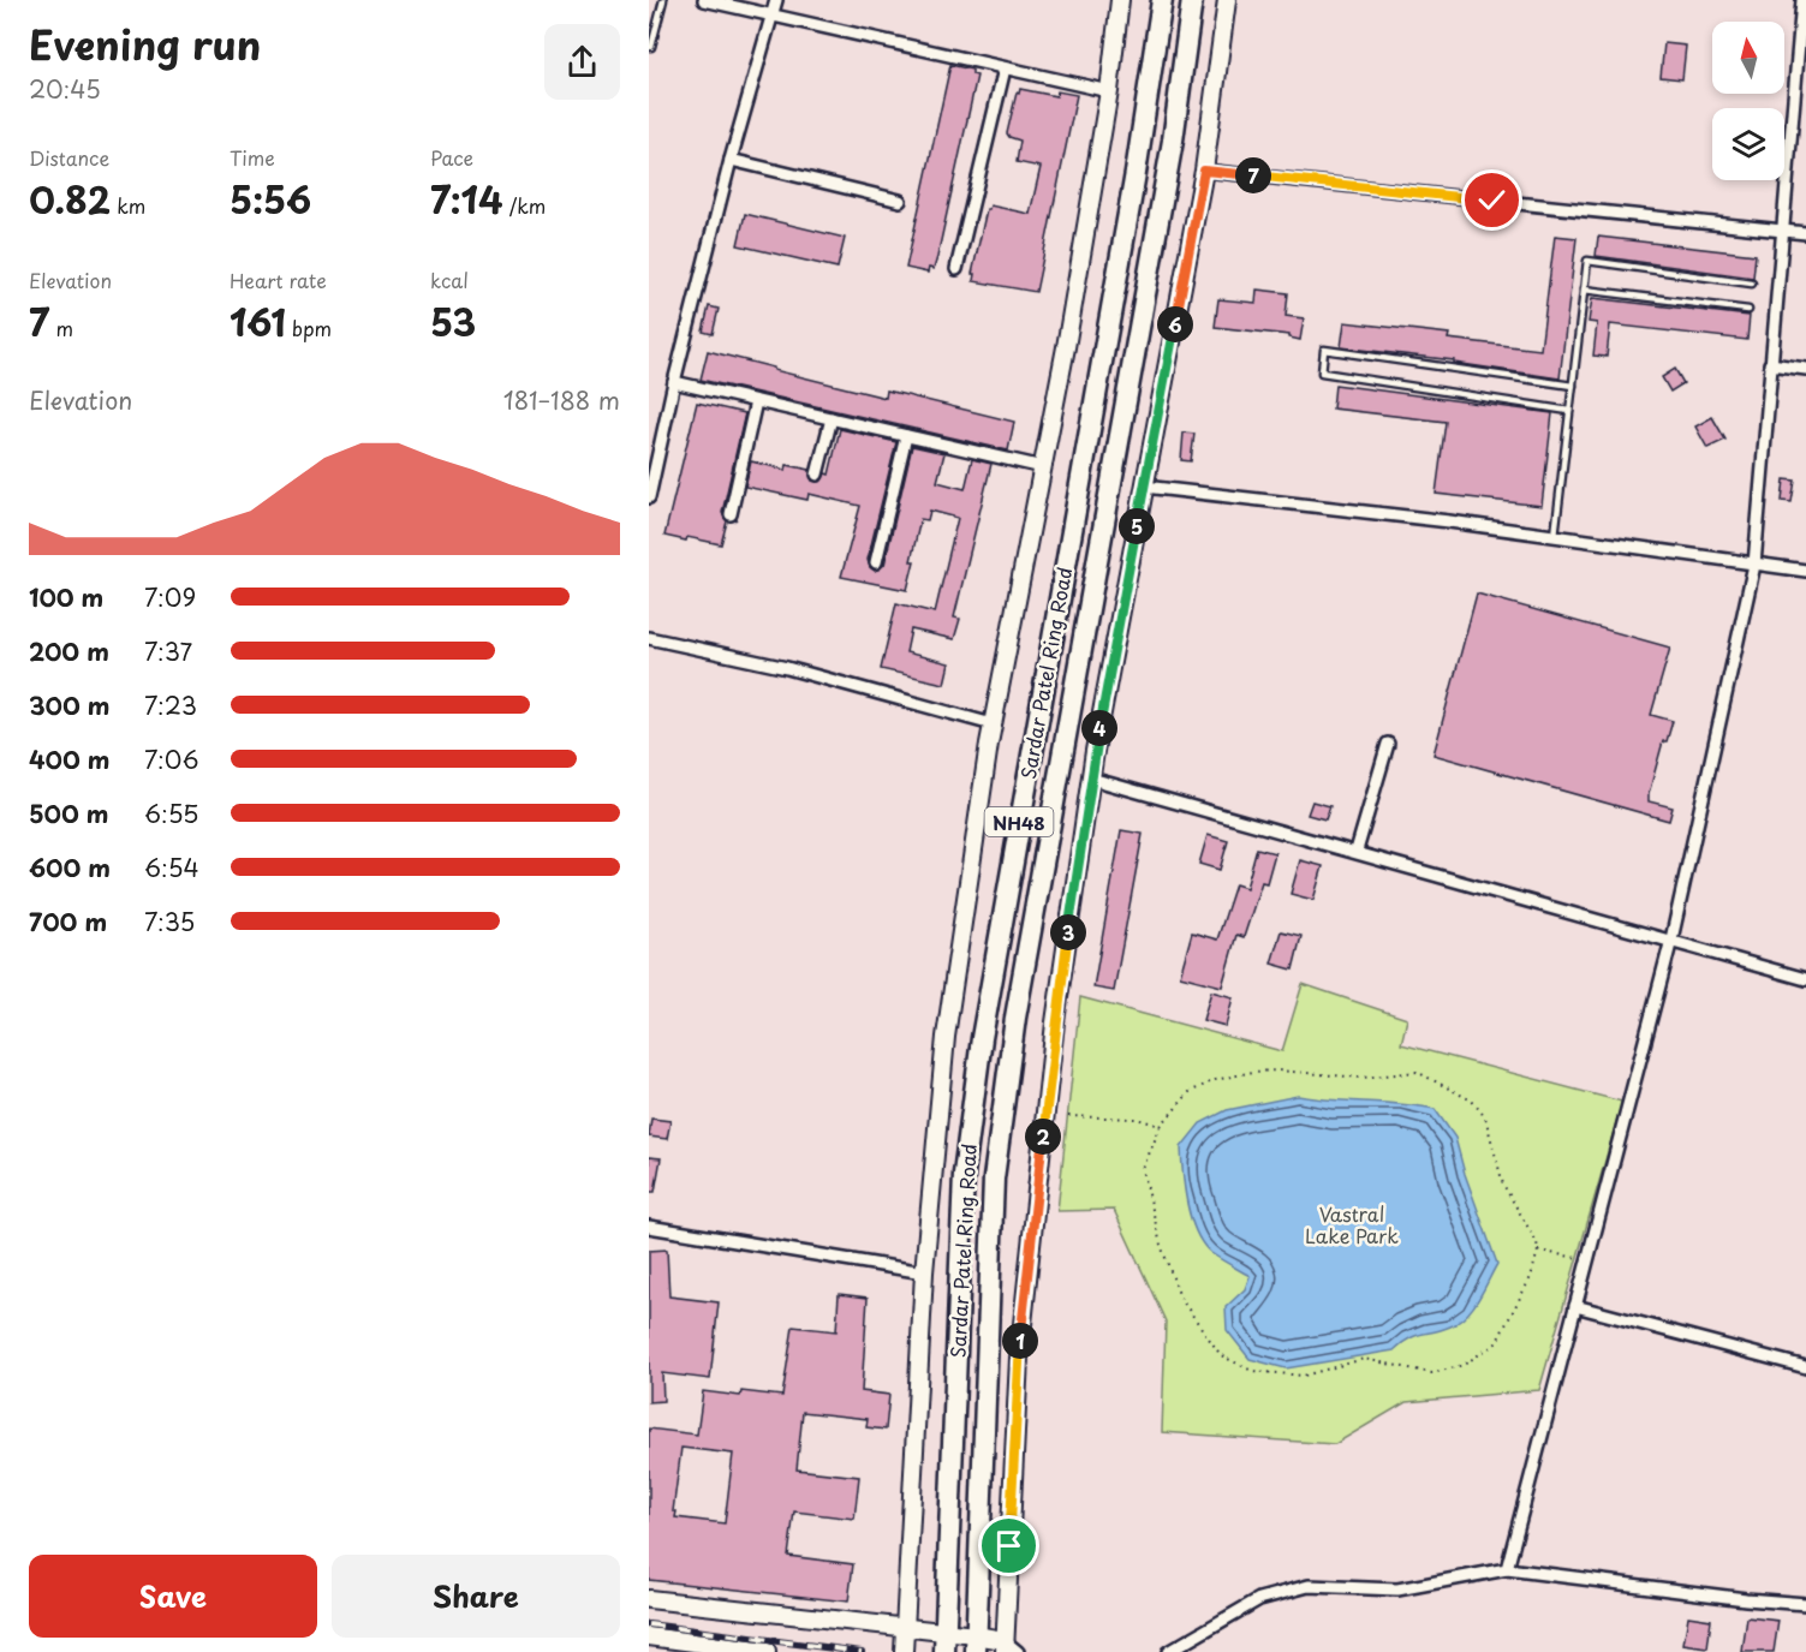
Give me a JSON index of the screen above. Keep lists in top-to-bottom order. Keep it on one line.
{"streets":{"highway":["Sardar Patel Ring Road","NH48"]},"parks":["Vastral Lake Park"],"north":"top","page":{"heading":["Evening run","20:45"],"stats":[["Distance","0.82 km"],["Time","5:56"],["Pace","7:14 /km"],["Elevation","7 m"],["Heart rate","161 bpm"],["kcal","53"]],"pins":["7","6","5","4","3","2","1"],"chart":["Elevation","181–188 m"],"list":[{"name":"100 m","note":"7:09"},{"name":"200 m","note":"7:37"},{"name":"300 m","note":"7:23"},{"name":"400 m","note":"7:06"},{"name":"500 m","note":"6:55"},{"name":"600 m","note":"6:54"},{"name":"700 m","note":"7:35"}],"buttons":["Save","Share"]}}
